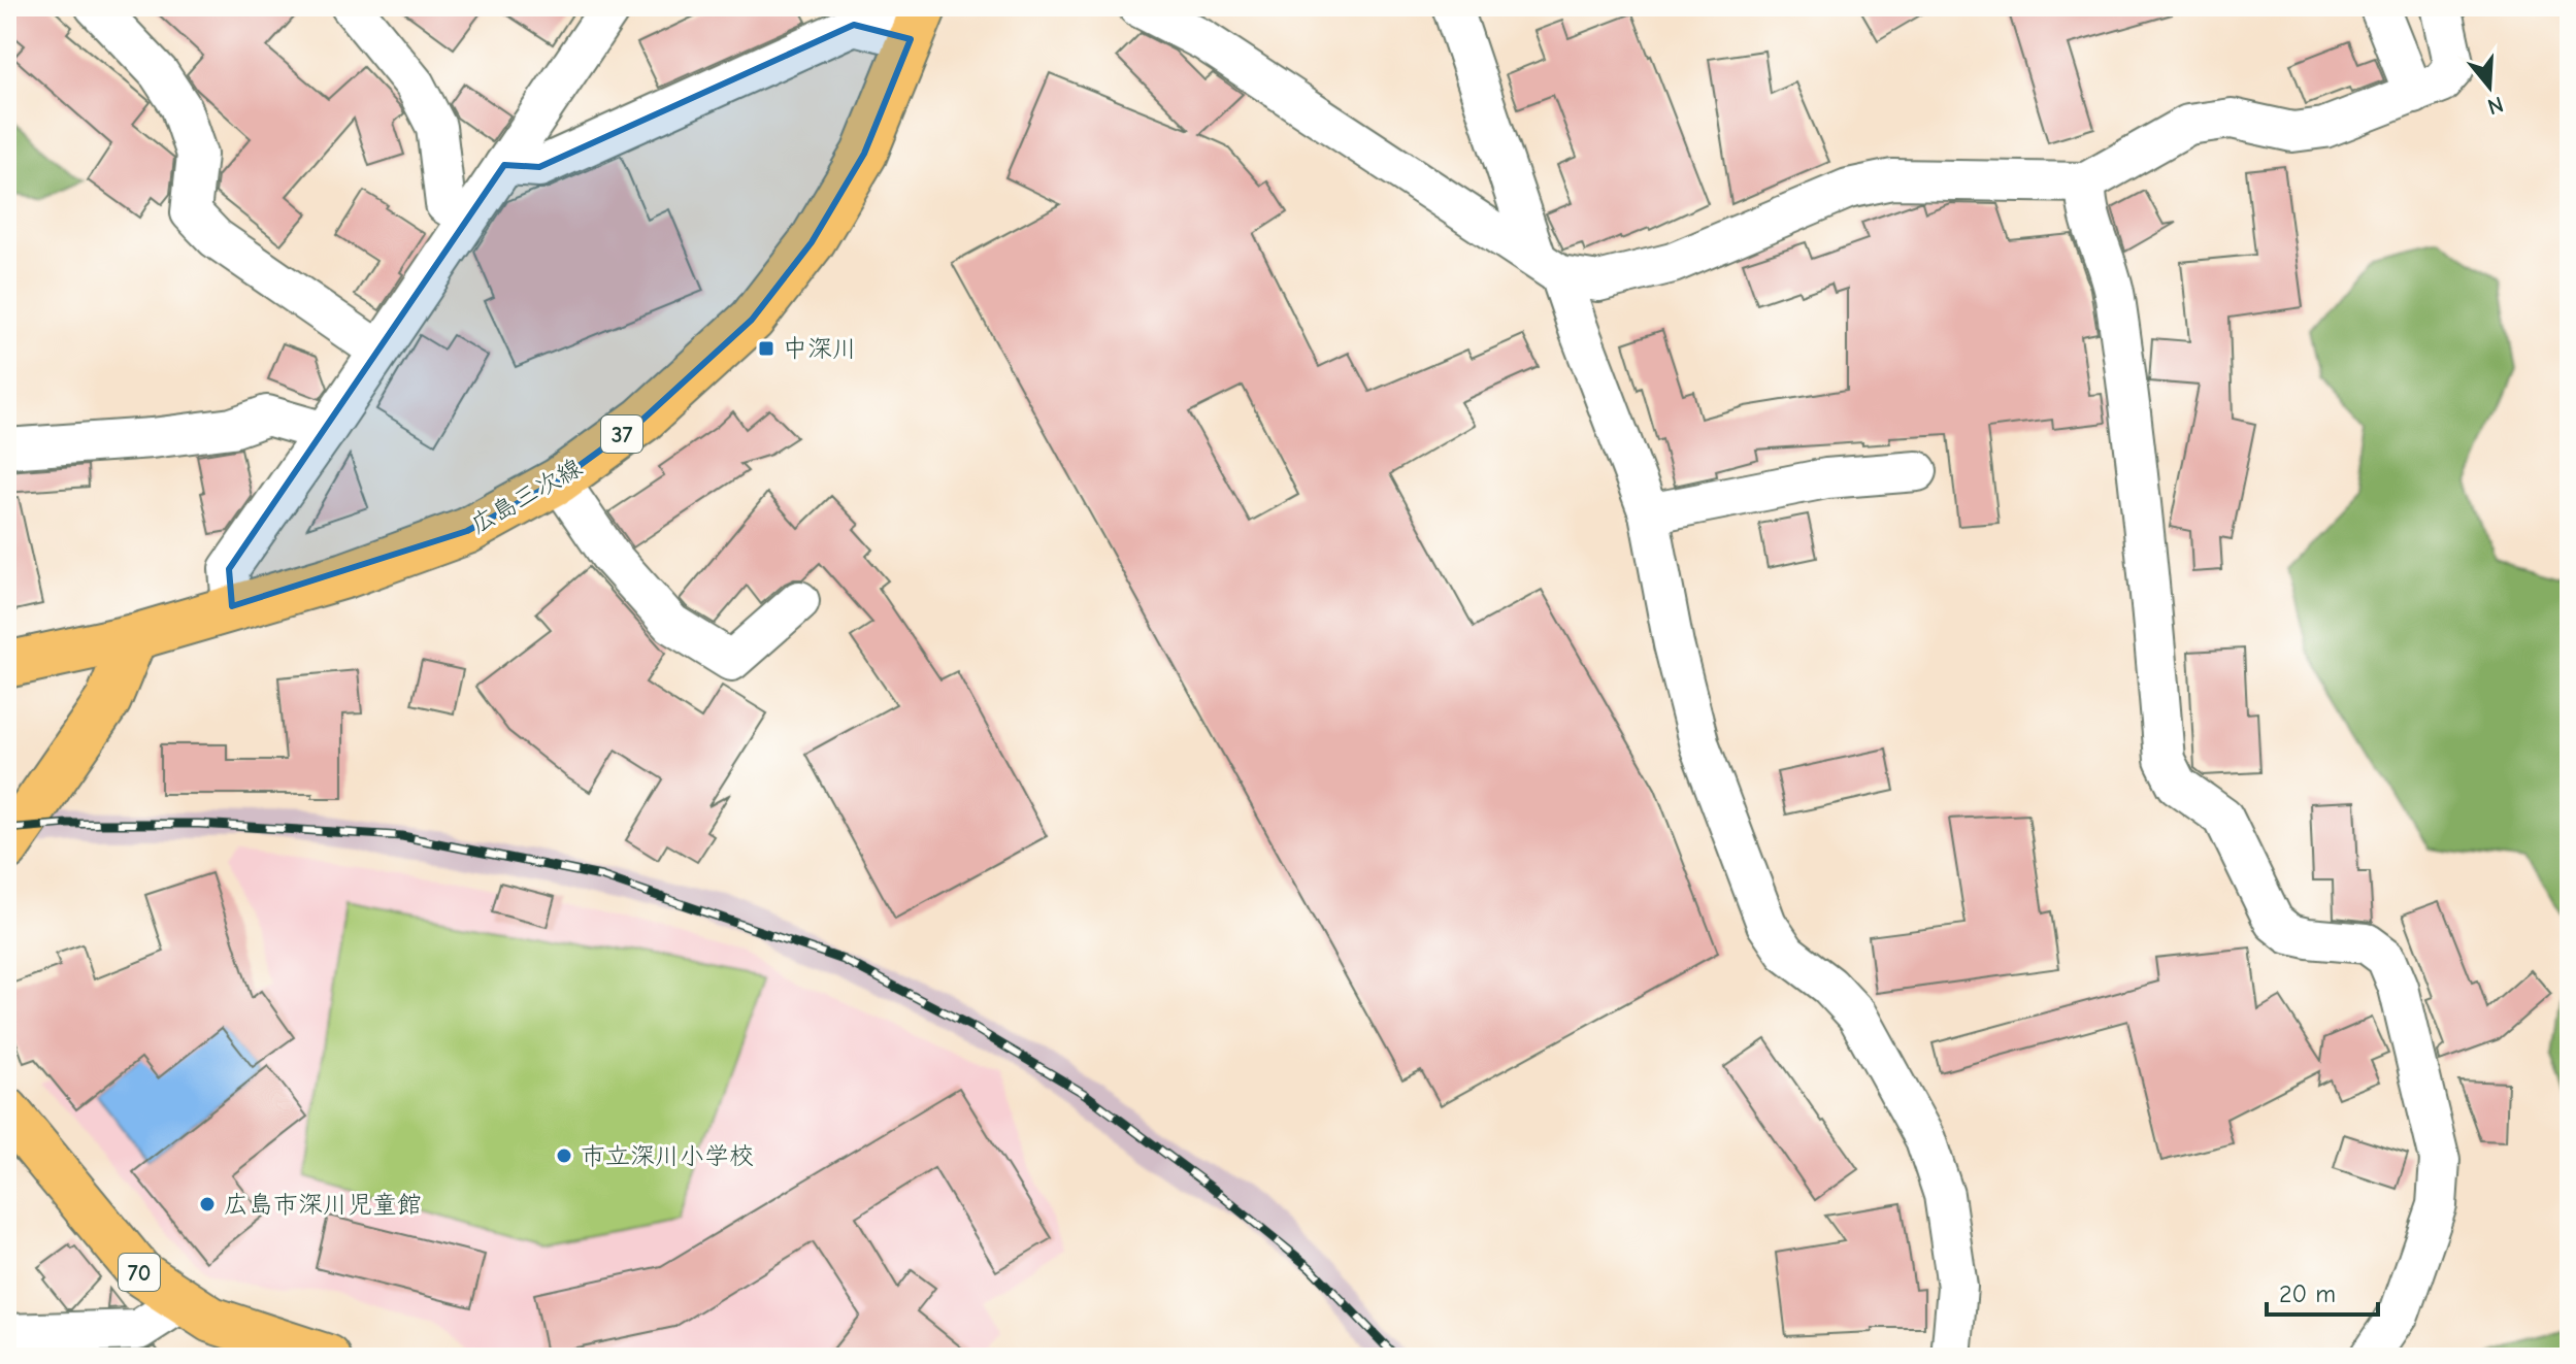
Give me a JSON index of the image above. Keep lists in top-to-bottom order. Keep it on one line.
{"streets":{"main road":["37","広島三次線","70"]},"places":{"transit":["中深川"],"other":["市立深川小学校","広島市深川児童館"]},"scale_bar":"20 m","north":"bottom"}
